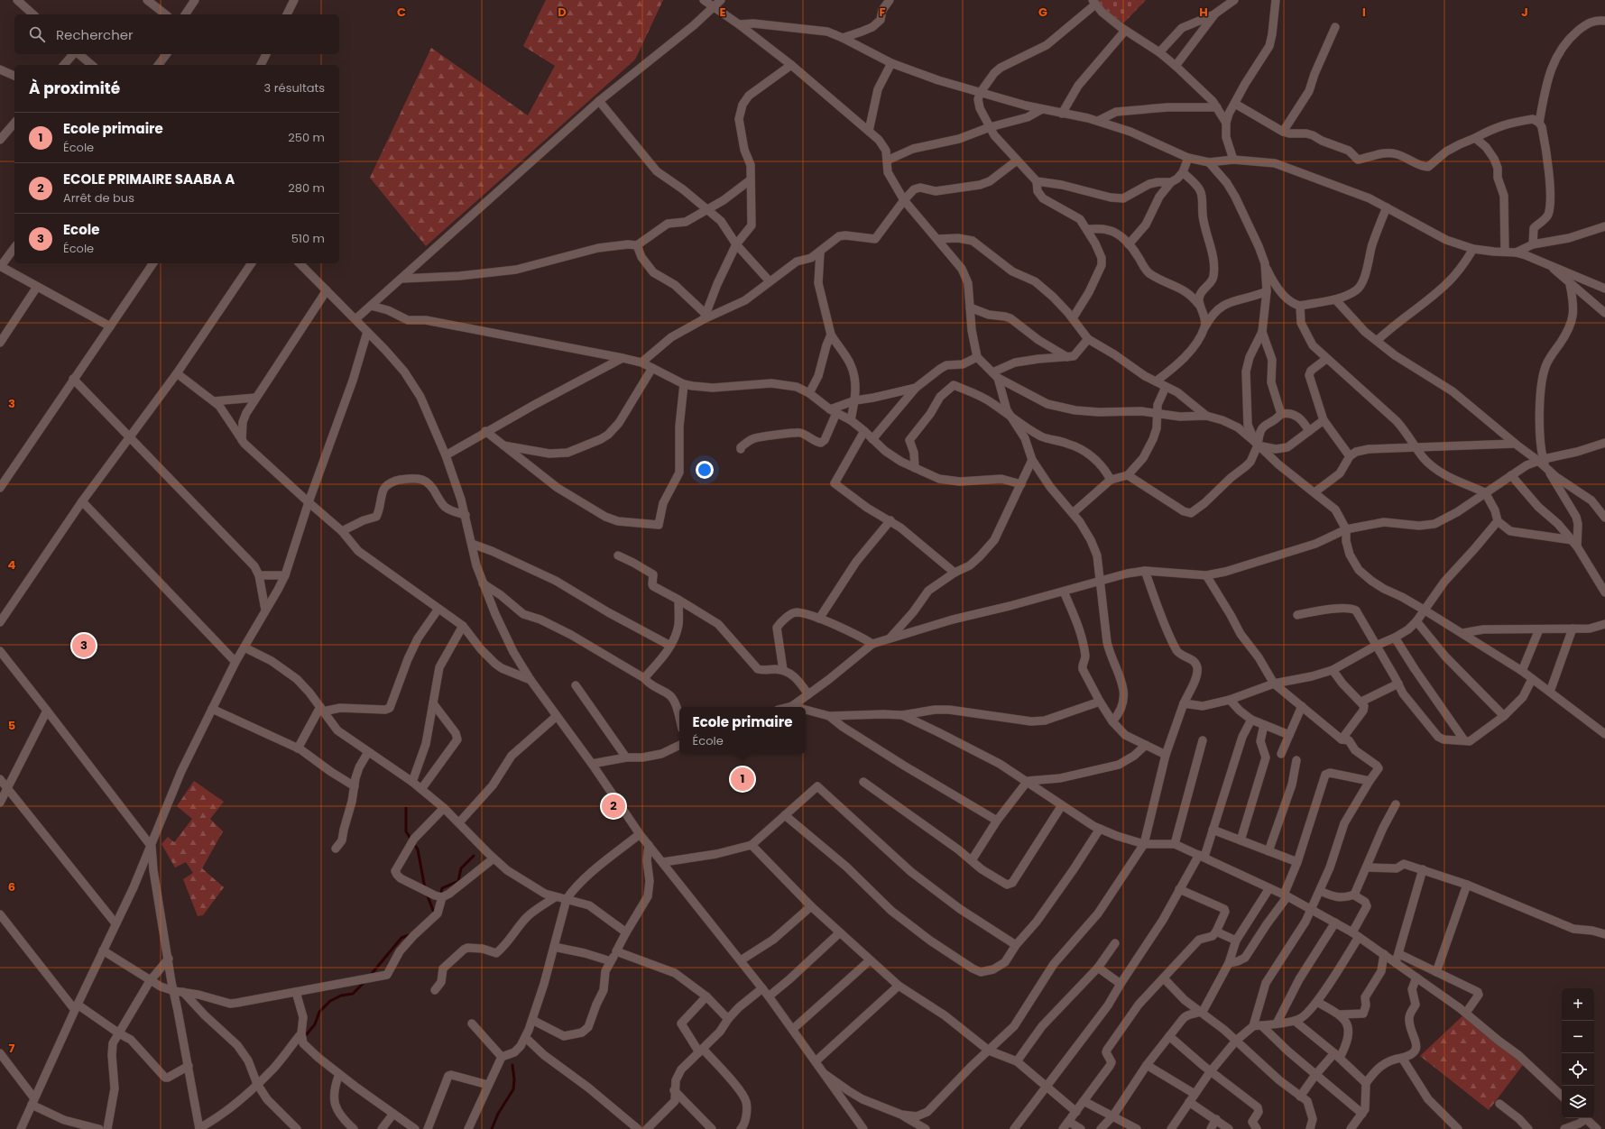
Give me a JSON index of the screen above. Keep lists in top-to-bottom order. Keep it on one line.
{"page":{"search":"Rechercher","heading":["À proximité","3 résultats"],"list":[{"mark":"1","name":"Ecole primaire","note":"École","value":"250 m"},{"mark":"2","name":"ECOLE PRIMAIRE SAABA A","note":"Arrêt de bus","value":"280 m"},{"mark":"3","name":"Ecole","note":"École","value":"510 m"}],"pins":["3","1","2"],"popup":["Ecole primaire","École"],"map_buttons":["+","−"]},"grid":{"columns":["C","D","E","F","G","H","I","J"],"rows":["3","4","5","6","7"]}}
